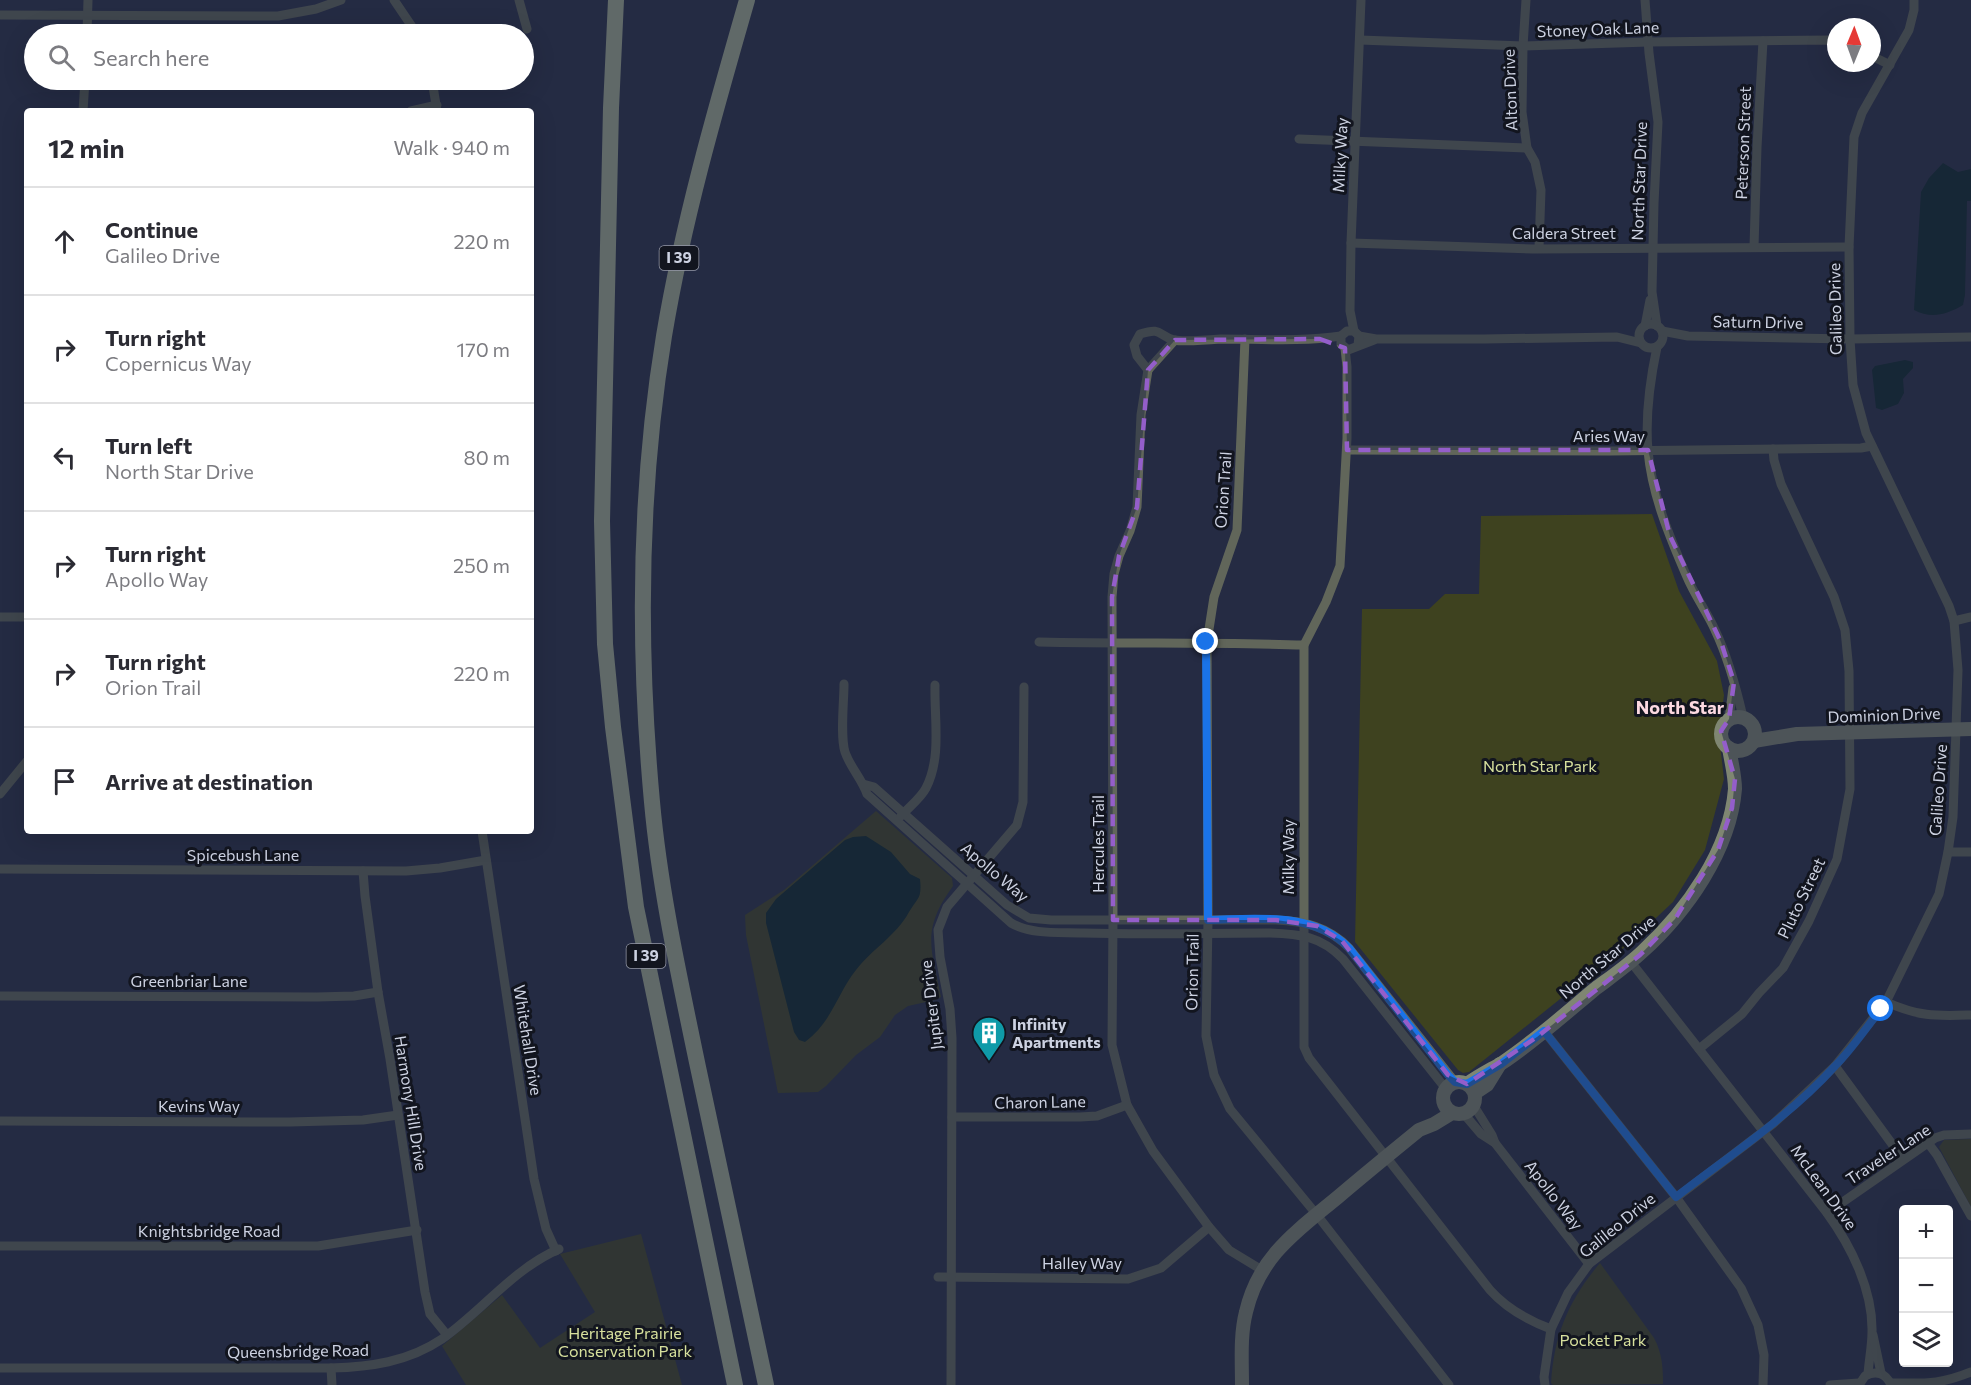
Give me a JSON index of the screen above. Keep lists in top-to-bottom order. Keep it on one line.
{"streets":{"highway":["I 39"],"street":["Stoney Oak Lane","Alton Drive","Peterson Street","Milky Way","North Star Drive","Caldera Street","Galileo Drive","Saturn Drive","Aries Way","Orion Trail","Dominion Drive","Hercules Trail","Spicebush Lane","Apollo Way","Pluto Street","Greenbriar Lane","Jupiter Drive","Whitehall Drive","Charon Lane","Harmony Hill Drive","Kevins Way","Traveler Lane","McLean Drive","Knightsbridge Road","Halley Way","Queensbridge Road"]},"crossings":[["Stoney Oak Lane","Alton Drive"],["Stoney Oak Lane","Peterson Street"],["Stoney Oak Lane","Milky Way"],["Stoney Oak Lane","North Star Drive"],["Alton Drive","Caldera Street"],["Peterson Street","Caldera Street"],["Milky Way","North Star Drive"],["Milky Way","Caldera Street"],["Milky Way","Galileo Drive"],["Milky Way","Aries Way"],["Milky Way","Apollo Way"],["North Star Drive","Caldera Street"],["North Star Drive","Saturn Drive"],["North Star Drive","Orion Trail"],["North Star Drive","Dominion Drive"],["North Star Drive","Hercules Trail"],["North Star Drive","Apollo Way"],["North Star Drive","McLean Drive"],["Caldera Street","Galileo Drive"],["Galileo Drive","Saturn Drive"],["Galileo Drive","Aries Way"],["Galileo Drive","Dominion Drive"],["Galileo Drive","Apollo Way"],["Galileo Drive","McLean Drive"],["Aries Way","Pluto Street"],["Orion Trail","Apollo Way"],["Dominion Drive","Pluto Street"],["Hercules Trail","Apollo Way"],["Hercules Trail","Charon Lane"],["Hercules Trail","Halley Way"],["Spicebush Lane","Whitehall Drive"],["Spicebush Lane","Harmony Hill Drive"],["Apollo Way","Jupiter Drive"],["Pluto Street","McLean Drive"],["Greenbriar Lane","Harmony Hill Drive"],["Jupiter Drive","Charon Lane"],["Jupiter Drive","Halley Way"],["Whitehall Drive","Queensbridge Road"],["Harmony Hill Drive","Kevins Way"],["Harmony Hill Drive","Knightsbridge Road"],["Harmony Hill Drive","Queensbridge Road"],["Traveler Lane","McLean Drive"]],"districts":["North Star"],"parks":["North Star Park","Heritage Prairie Conservation Park","Pocket Park"],"places":{"building":["Infinity Apartments"]},"north":"top","page":{"search":"Search here","heading":["12 min","Walk · 940 m"],"list":[["Continue","Galileo Drive","220 m"],["Turn right","Copernicus Way","170 m"],["Turn left","North Star Drive","80 m"],["Turn right","Apollo Way","250 m"],["Turn right","Orion Trail","220 m"],"Arrive at destination"],"map_buttons":["+","−"]}}
